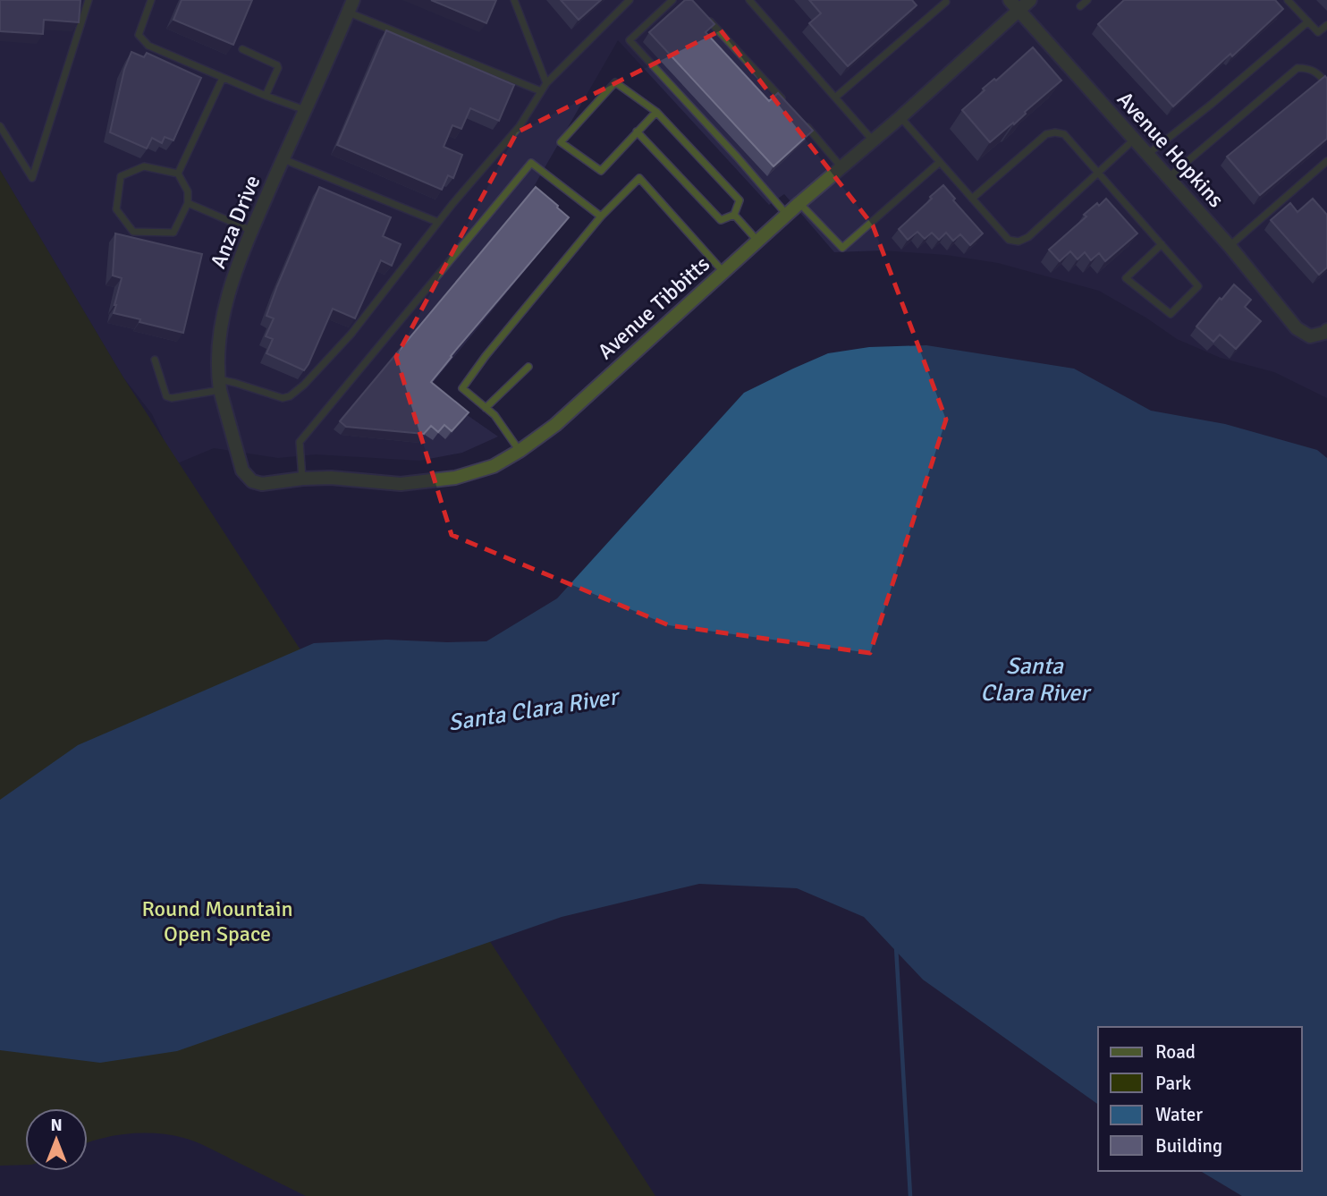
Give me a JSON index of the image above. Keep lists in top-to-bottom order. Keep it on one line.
{"streets":{"street":["Avenue Hopkins","Anza Drive","Avenue Tibbitts"]},"crossings":[["Avenue Hopkins","Avenue Tibbitts"],["Anza Drive","Avenue Tibbitts"]],"water":["Santa Clara River"],"parks":["Round Mountain Open Space"],"legend":["Road","Park","Water","Building"],"north":"top"}
